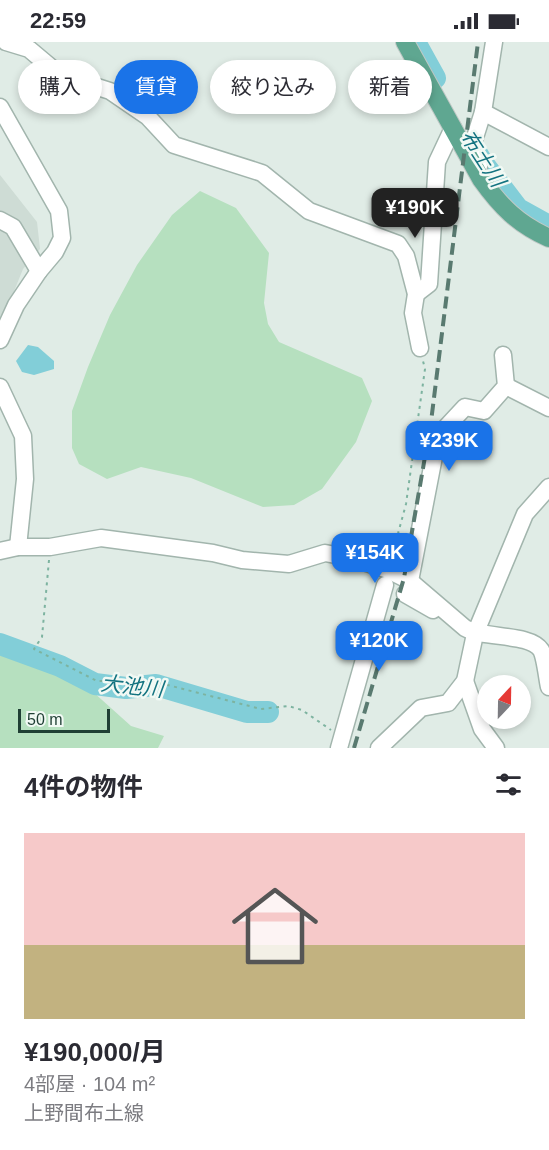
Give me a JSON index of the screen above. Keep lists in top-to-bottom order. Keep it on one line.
{"water":["布土川","大池川"],"scale_bar":"50 m","north":"top","page":{"status":"22:59","chip":["購入","賃貸","絞り込み","新着"],"price":["¥190K","¥239K","¥154K","¥120K"],"scale":"50 m","heading":"4件の物件","list":[{"name":"¥190,000/月","note":"4部屋 · 104 m² · 上野間布土線"}]}}
